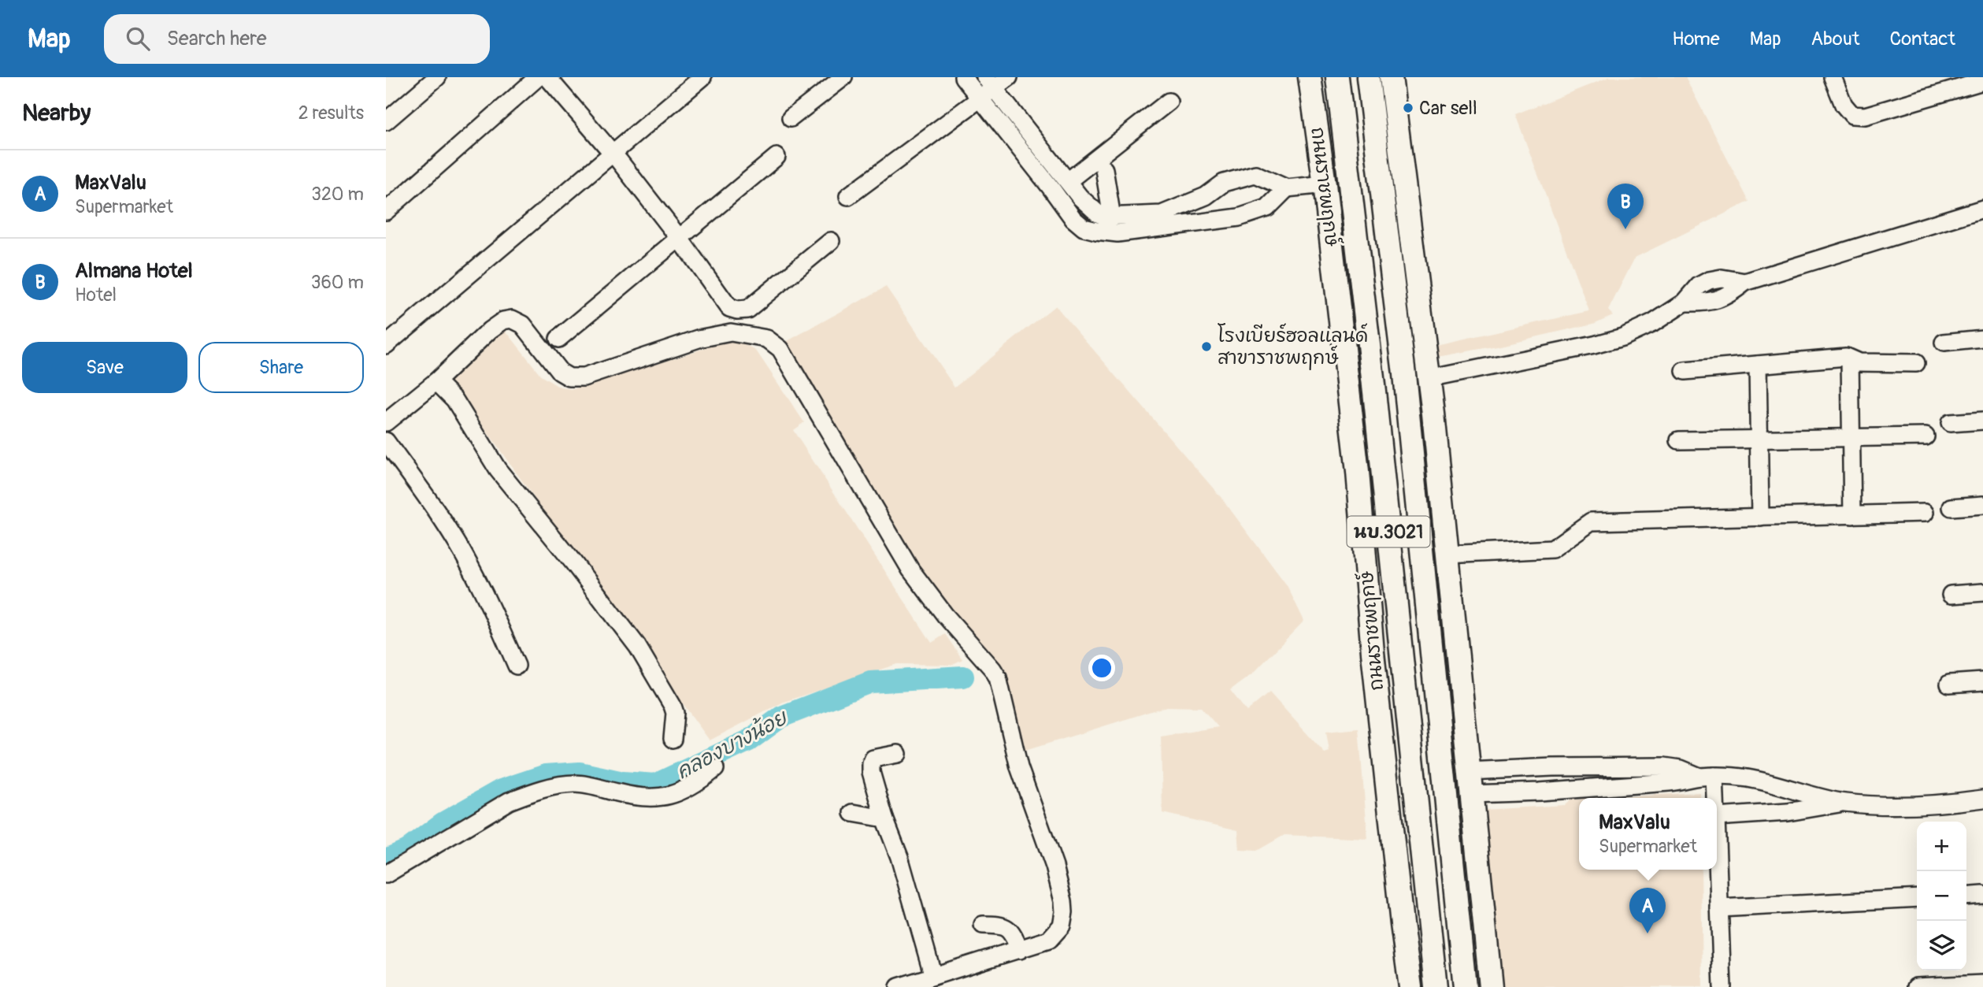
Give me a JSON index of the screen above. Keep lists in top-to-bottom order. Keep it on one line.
{"streets":{"main road":["ถนนราชพฤกษ์","นบ.3021"]},"water":["คลองบางน้อย"],"places":["Car sell","โรงเบียร์ฮอลแลนด์ สาขาราชพฤกษ์"],"page":{"header":"Map","search":"Search here","nav":["Home","Map","About","Contact"],"heading":["Nearby","2 results"],"list":[{"mark":"A","name":"MaxValu","note":"Supermarket","value":"320 m"},{"mark":"B","name":"Almana Hotel","note":"Hotel","value":"360 m"}],"pins":["B","A"],"buttons":["Save","Share"],"popup":["MaxValu","Supermarket"],"map_buttons":["+","−"]}}
